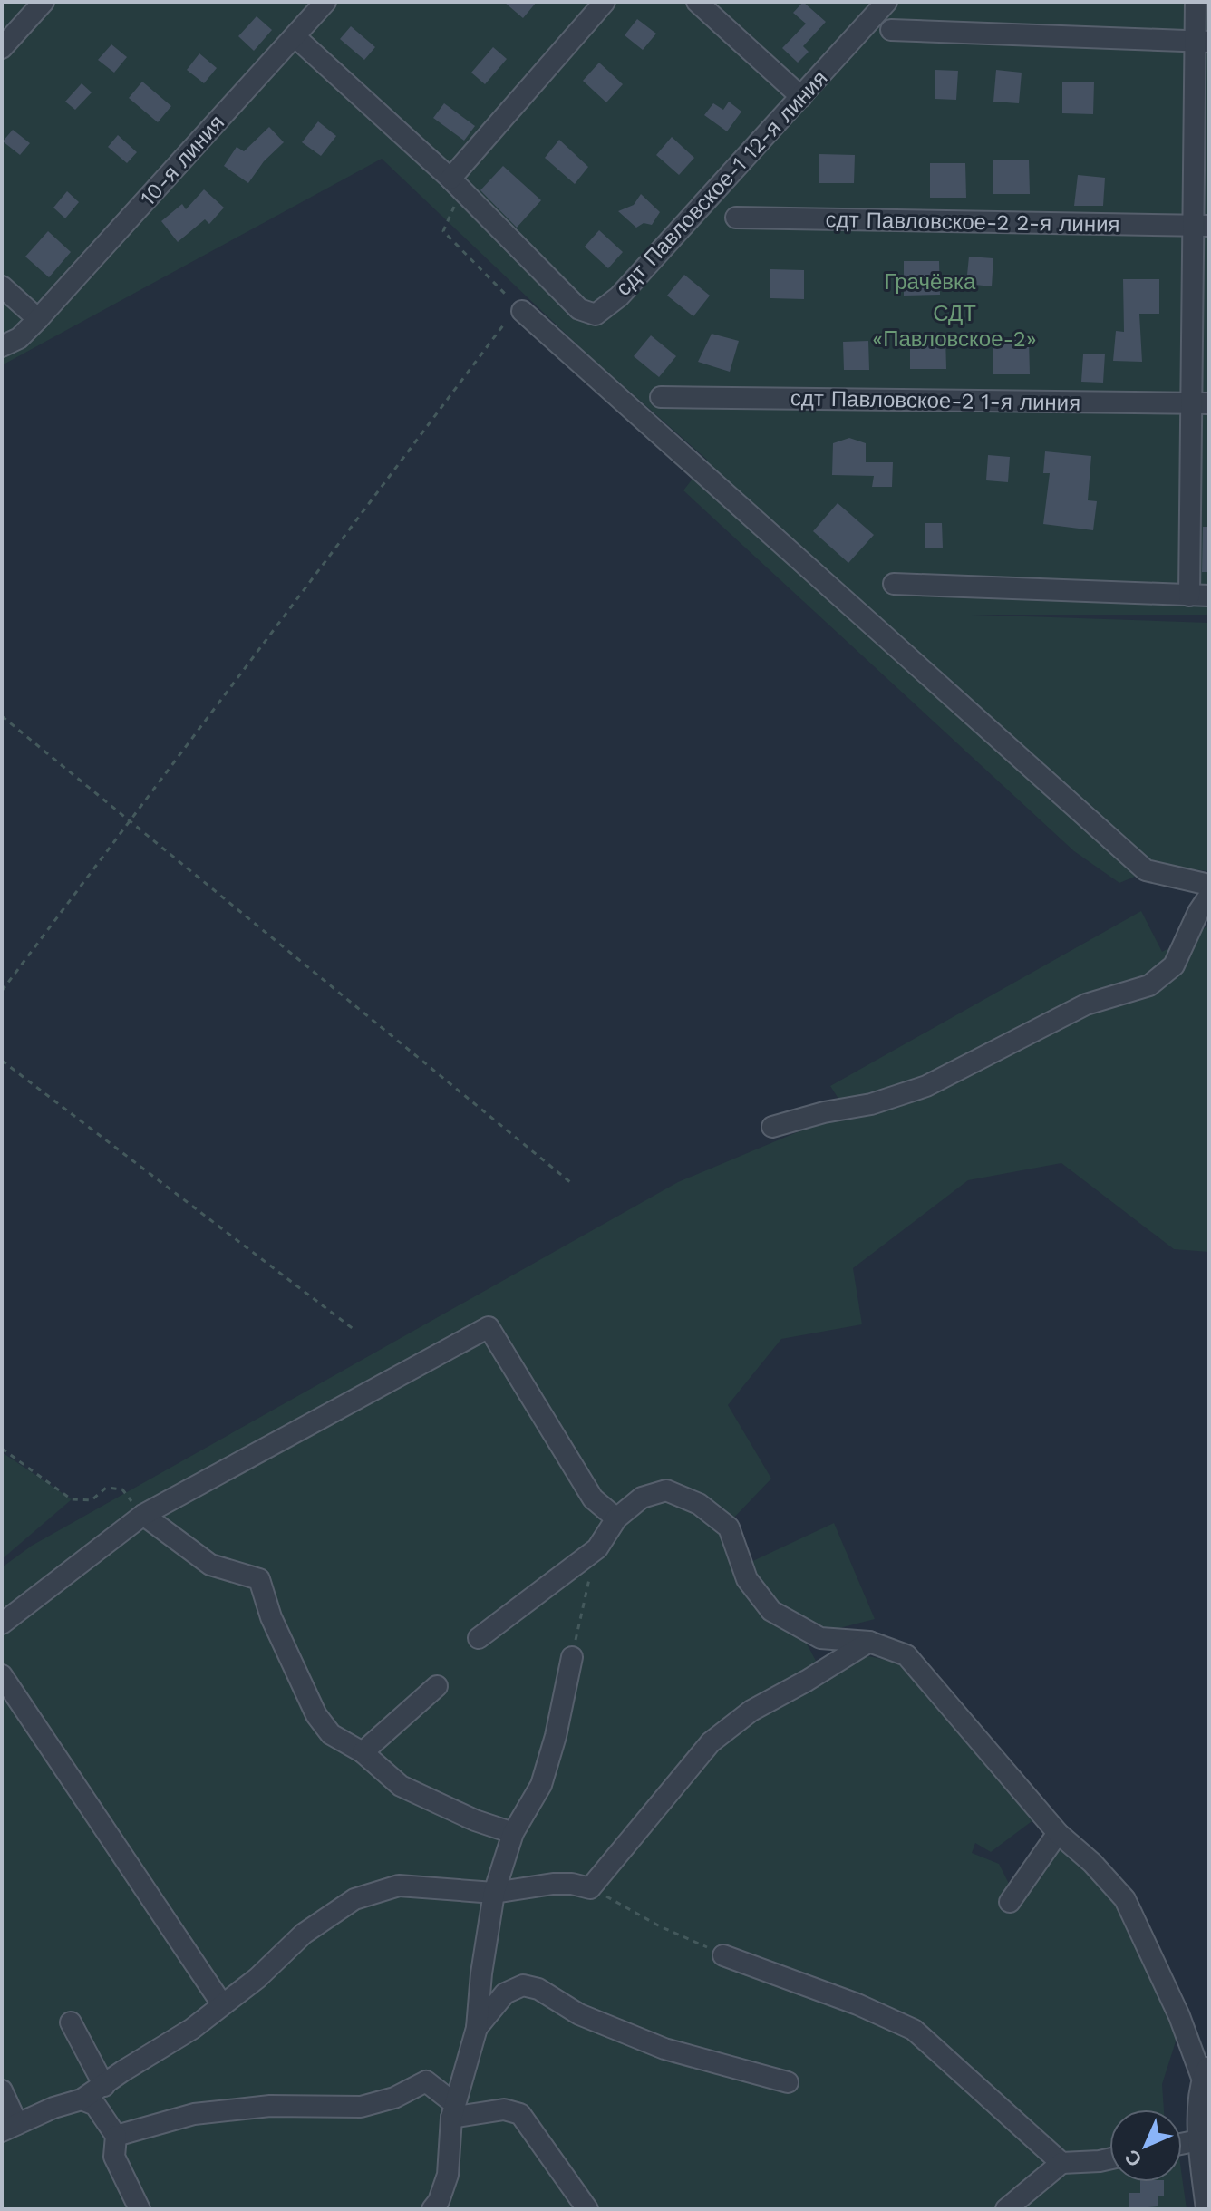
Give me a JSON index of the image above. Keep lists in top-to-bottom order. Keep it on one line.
{"streets":{"street":["10-я линия","сдт Павловское-1 12-я линия","сдт Павловское-2 2-я линия","сдт Павловское-2 1-я линия"]},"crossings":[["10-я линия","сдт Павловское-1 12-я линия"]],"parks":["Грачёвка","СДТ «Павловское-2»"],"north":"bottom left"}
